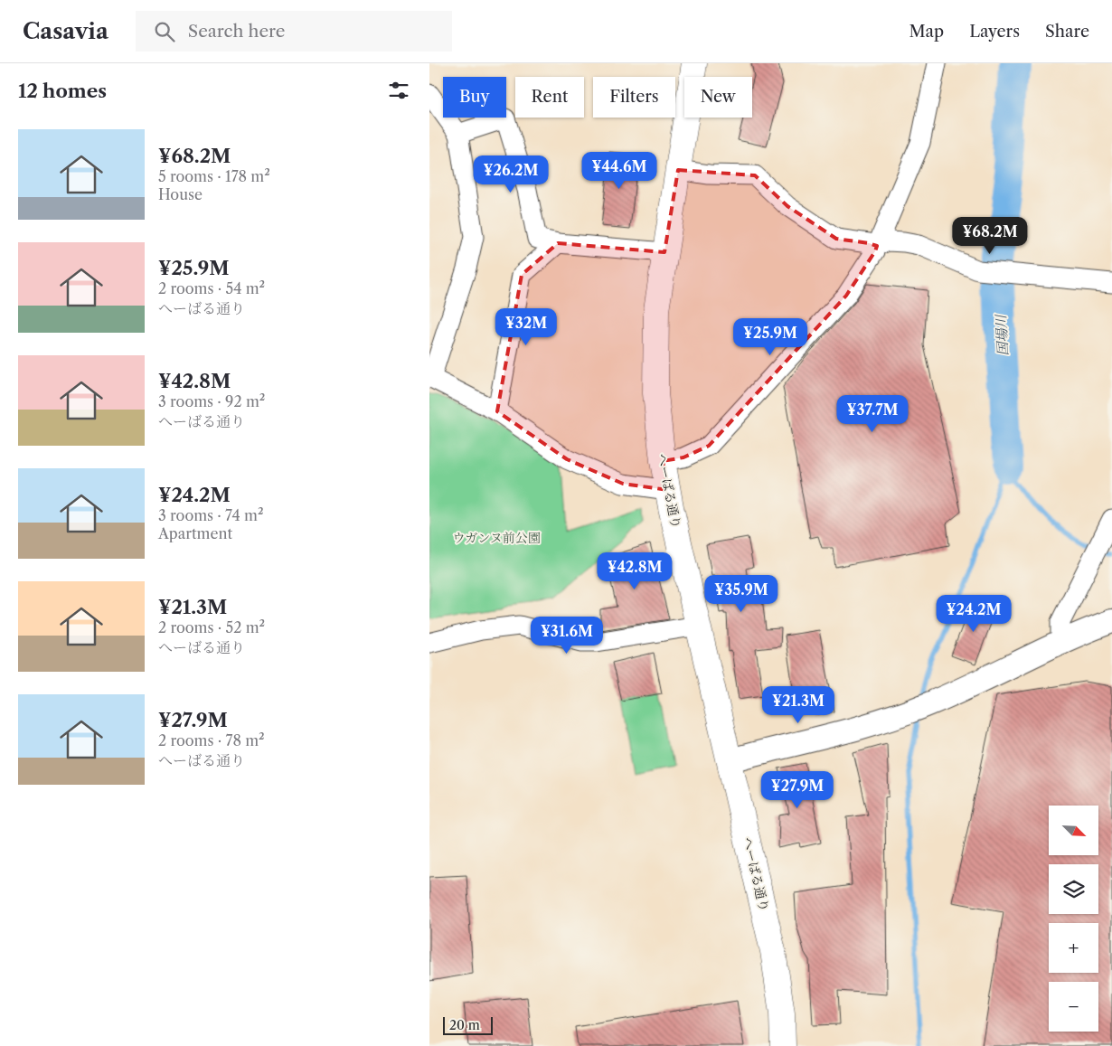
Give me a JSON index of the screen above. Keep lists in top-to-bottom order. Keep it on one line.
{"streets":{"highway":["へーばる通り"]},"water":["国場川"],"parks":["ウガンヌ前公園"],"scale_bar":"20 m","north":"bottom right","page":{"header":"Casavia","search":"Search here","nav":["Map","Layers","Share"],"heading":"12 homes","chip":["Buy","Rent","Filters","New"],"list":[{"name":"¥68.2M","note":"5 rooms · 178 m² · House"},{"name":"¥25.9M","note":"2 rooms · 54 m² · へーばる通り"},{"name":"¥42.8M","note":"3 rooms · 92 m² · へーばる通り"},{"name":"¥24.2M","note":"3 rooms · 74 m² · Apartment"},{"name":"¥21.3M","note":"2 rooms · 52 m² · へーばる通り"},{"name":"¥27.9M","note":"2 rooms · 78 m² · へーばる通り"}],"price":["¥44.6M","¥26.2M","¥68.2M","¥32M","¥25.9M","¥37.7M","¥42.8M","¥35.9M","¥24.2M","¥31.6M","¥21.3M","¥27.9M"],"map_buttons":["+","−"],"scale":"20 m"}}
